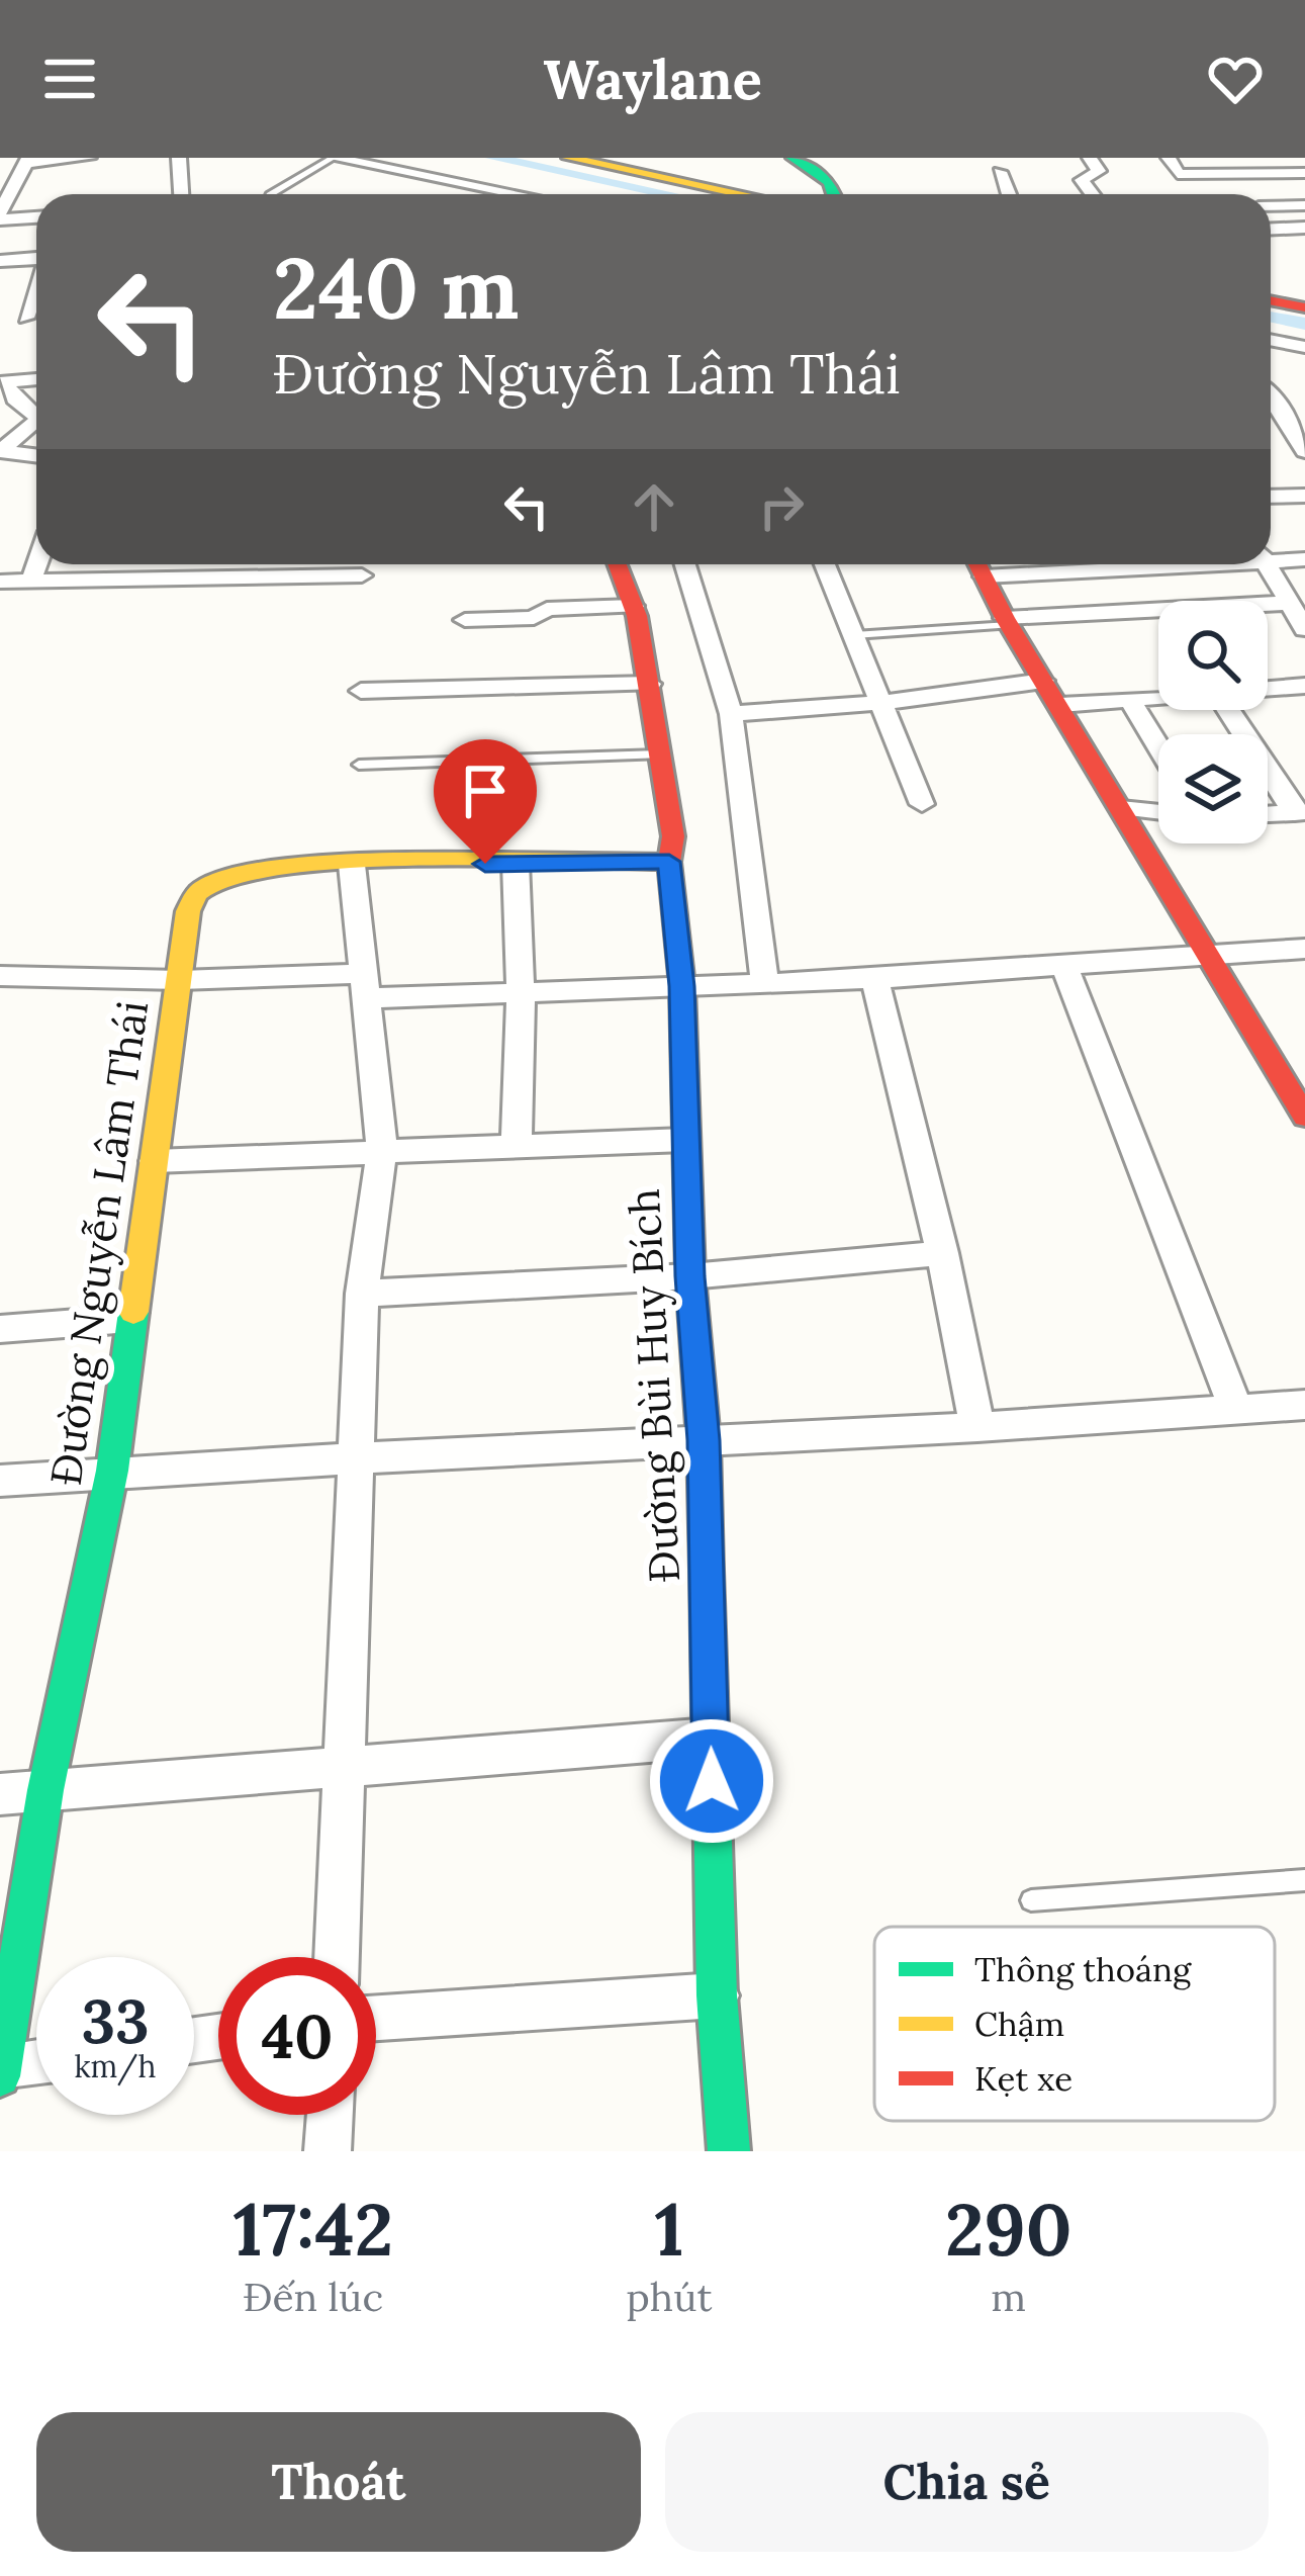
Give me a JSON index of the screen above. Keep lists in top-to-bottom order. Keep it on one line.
{"streets":{"street":["Đường Nguyễn Lâm Thái","Đường Bùi Huy Bích"]},"crossings":[["Đường Nguyễn Lâm Thái","Đường Bùi Huy Bích"]],"legend":["Thông thoáng","Chậm","Kẹt xe"],"page":{"header":"Waylane","turn":["240 m","Đường Nguyễn Lâm Thái"],"speed":"33 km/h","limit":"40","eta":["17:42","Đến lúc","1","phút","290","m"],"buttons":["Thoát","Chia sẻ"]}}
